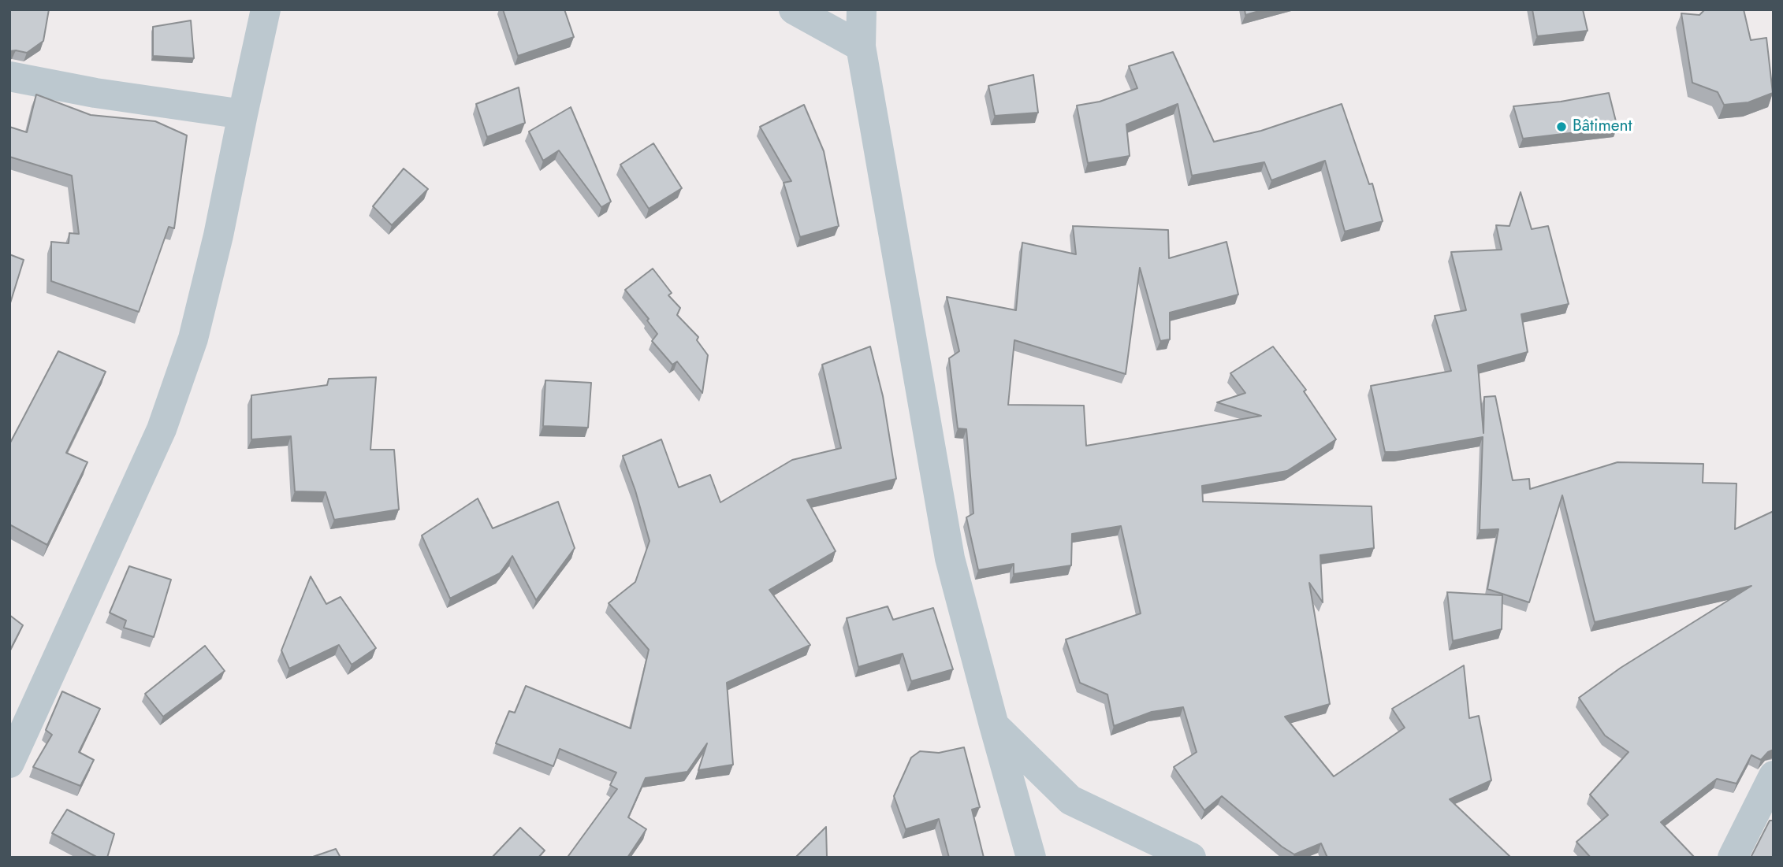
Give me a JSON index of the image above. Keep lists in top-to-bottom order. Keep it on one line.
{"places":["Bâtiment"]}
